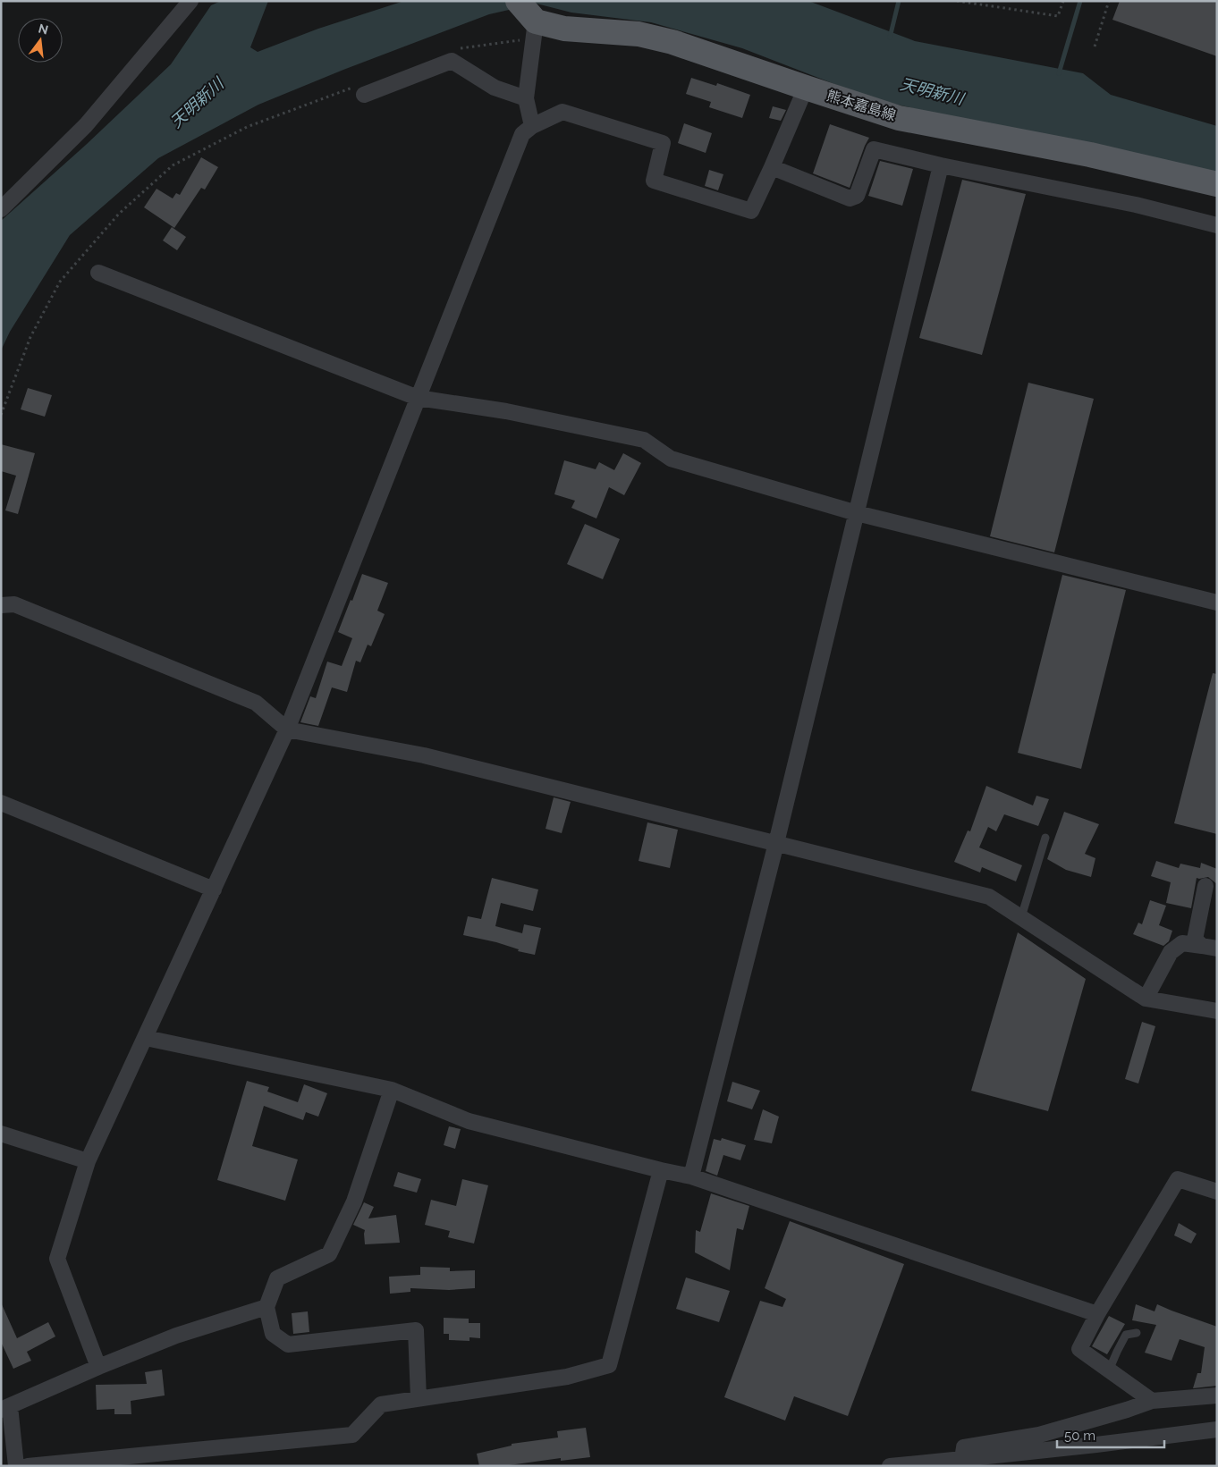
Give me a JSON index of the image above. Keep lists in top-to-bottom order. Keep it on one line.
{"streets":{"main road":["熊本嘉島線"]},"water":["天明新川"],"scale_bar":"50 m","north":"top"}
